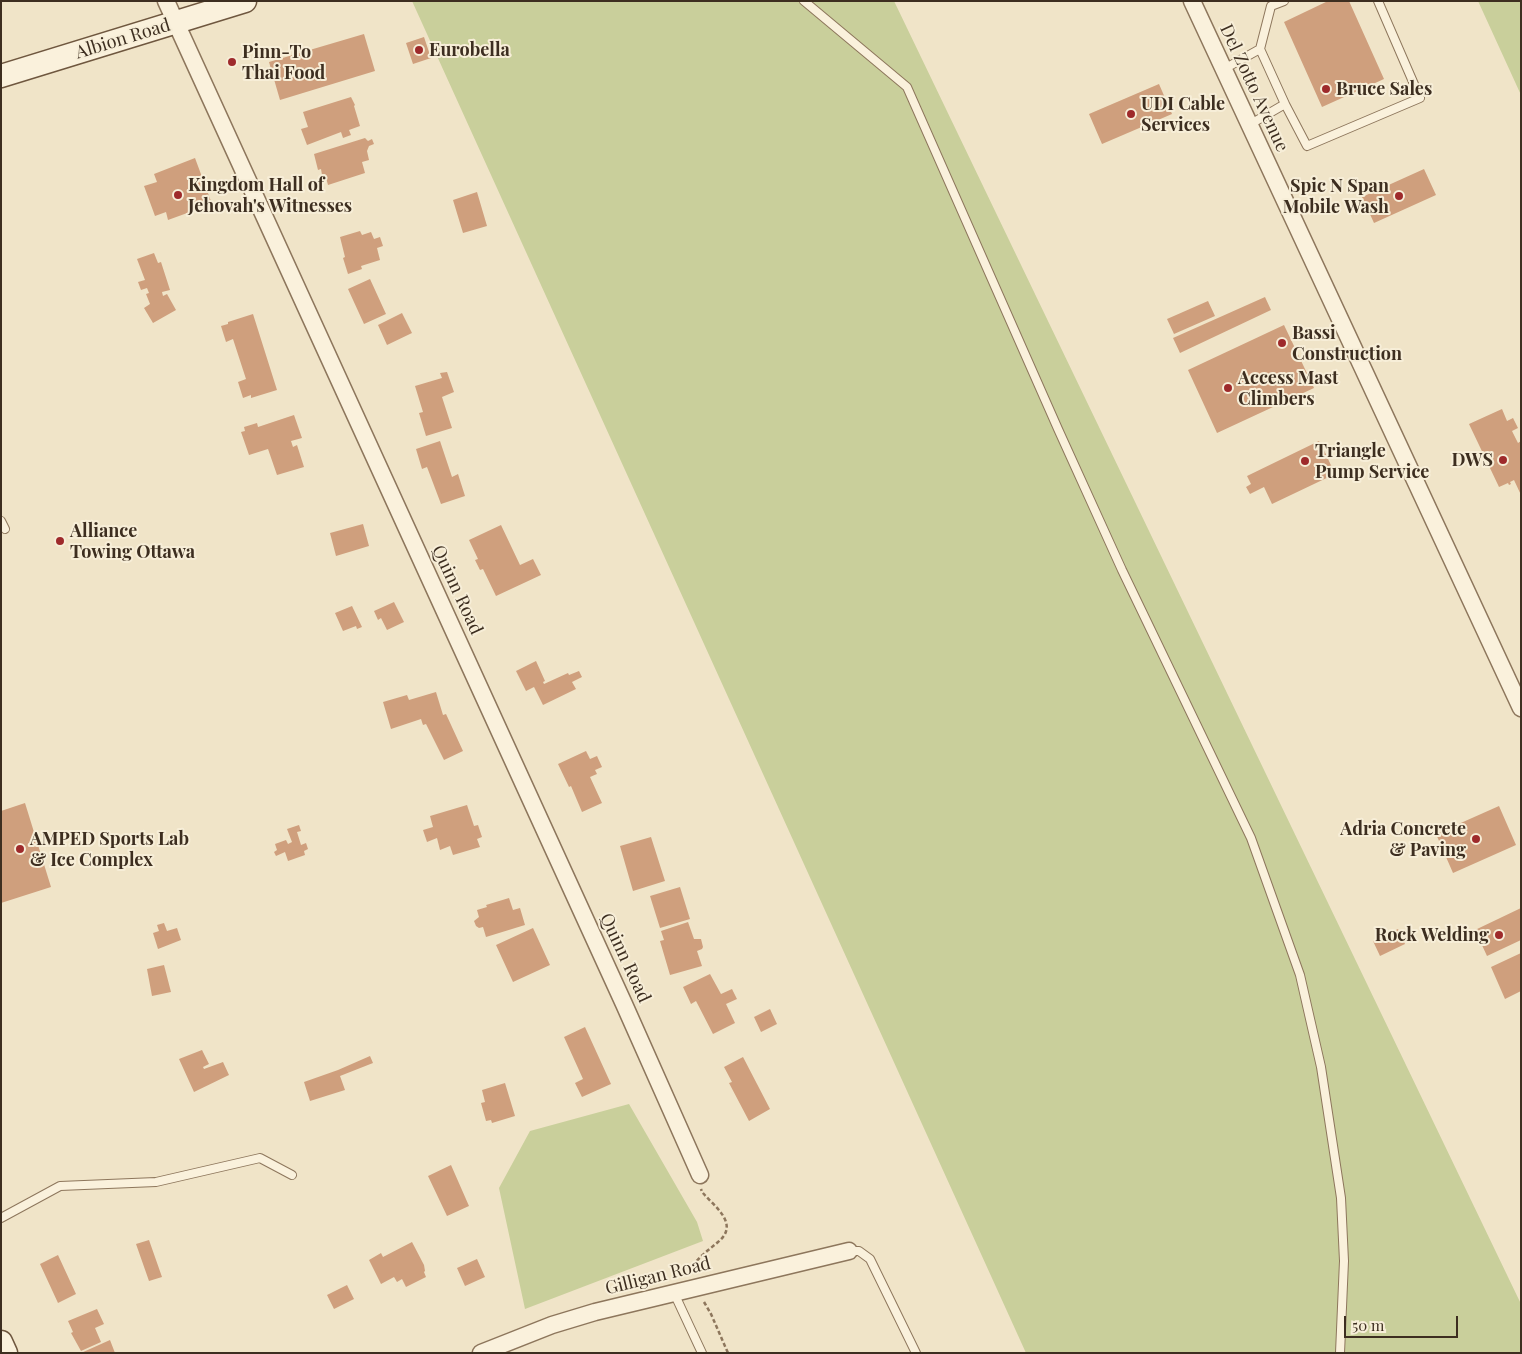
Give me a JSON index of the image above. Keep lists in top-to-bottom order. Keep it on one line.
{"streets":{"main road":["Albion Road"],"street":["Del Zotto Avenue","Quinn Road","Gilligan Road"]},"crossings":[["Albion Road","Quinn Road"]],"places":["Eurobella","Pinn-To Thai Food","Bruce Sales","UDI Cable Services","Kingdom Hall of Jehovah's Witnesses","Spic N Span Mobile Wash","Bassi Construction","Access Mast Climbers","DWS","Triangle Pump Service","Alliance Towing Ottawa","Adria Concrete & Paving","AMPED Sports Lab & Ice Complex","Rock Welding"],"scale_bar":"50 m"}
